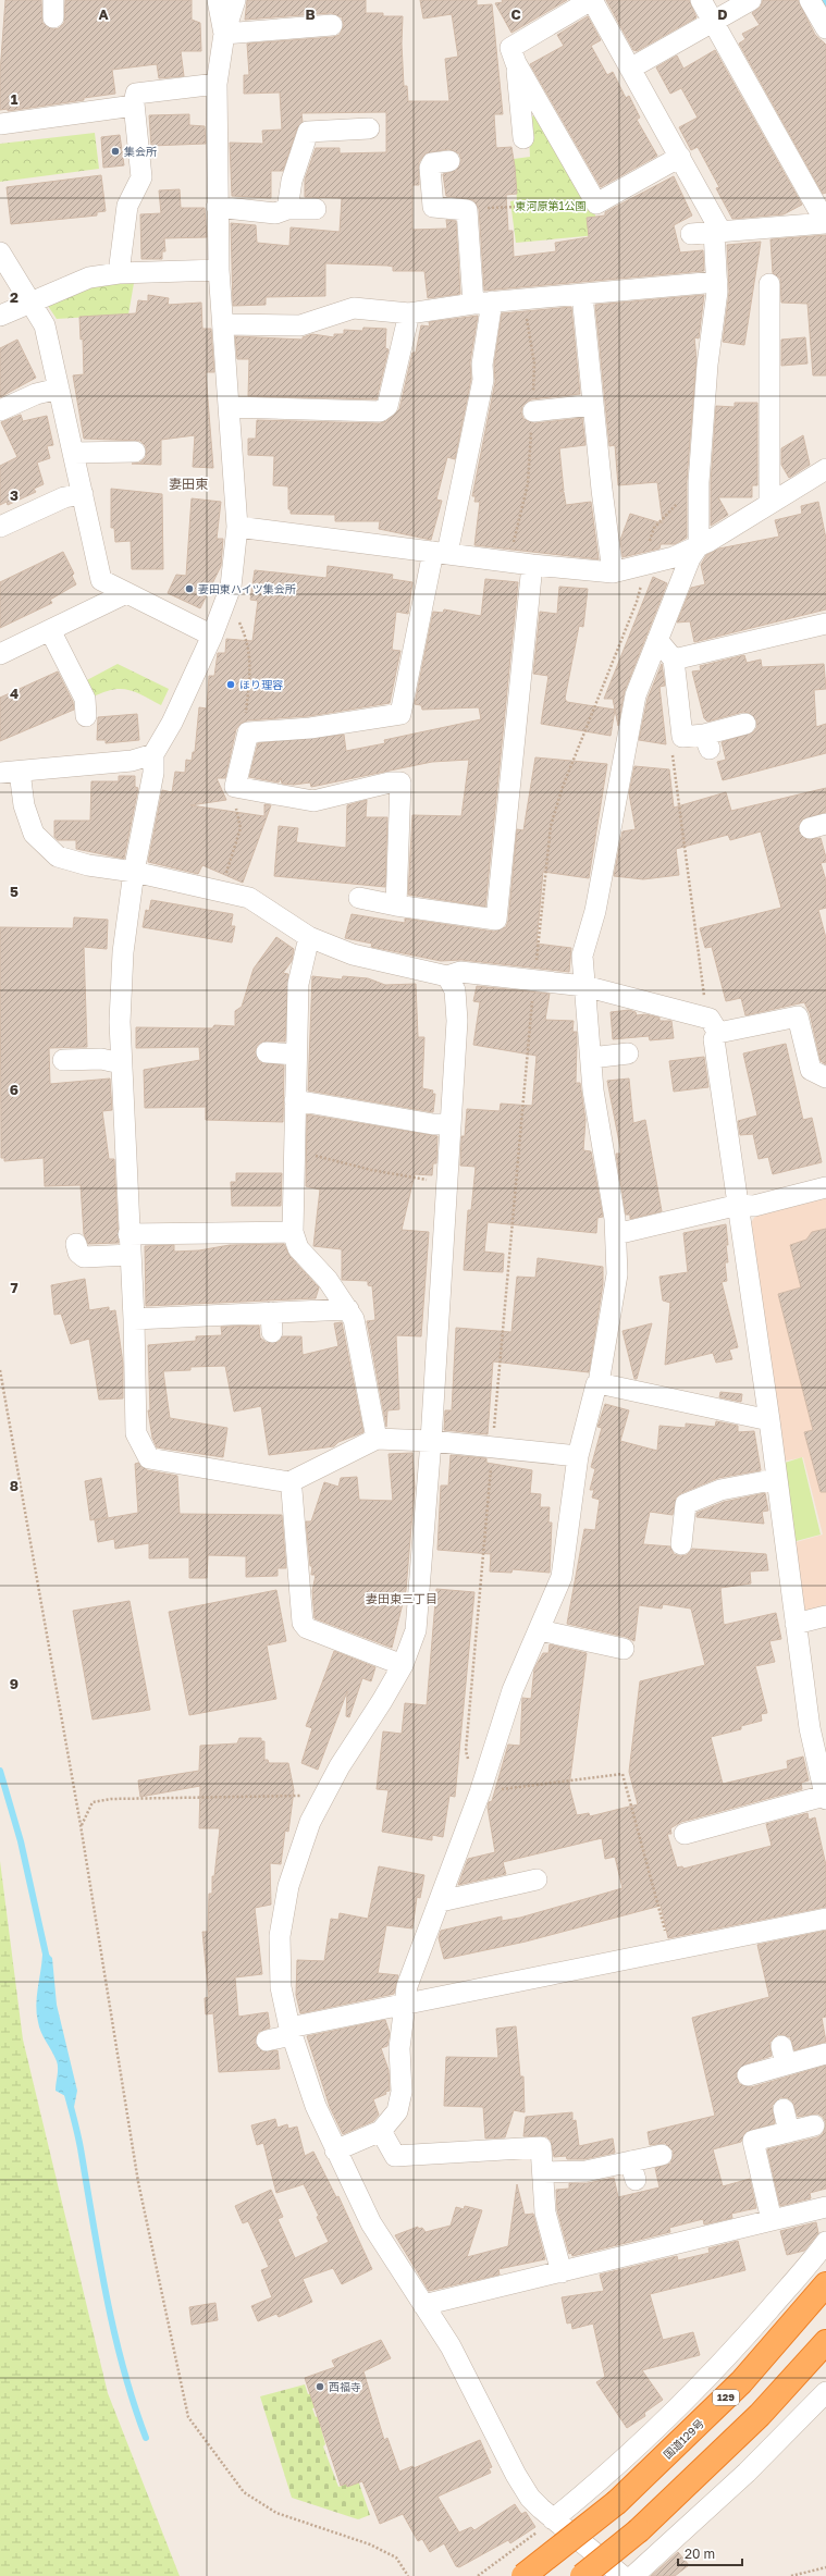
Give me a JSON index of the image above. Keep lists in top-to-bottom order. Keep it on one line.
{"streets":{"highway":["129","国道129号"]},"districts":["妻田東","妻田東三丁目"],"parks":["東河原第1公園"],"places":["集会所","妻田東ハイツ集会所","ほり理容","西福寺"],"scale_bar":"20 m","grid":{"columns":["A","B","C","D"],"rows":["1","2","3","4","5","6","7","8","9"]}}
